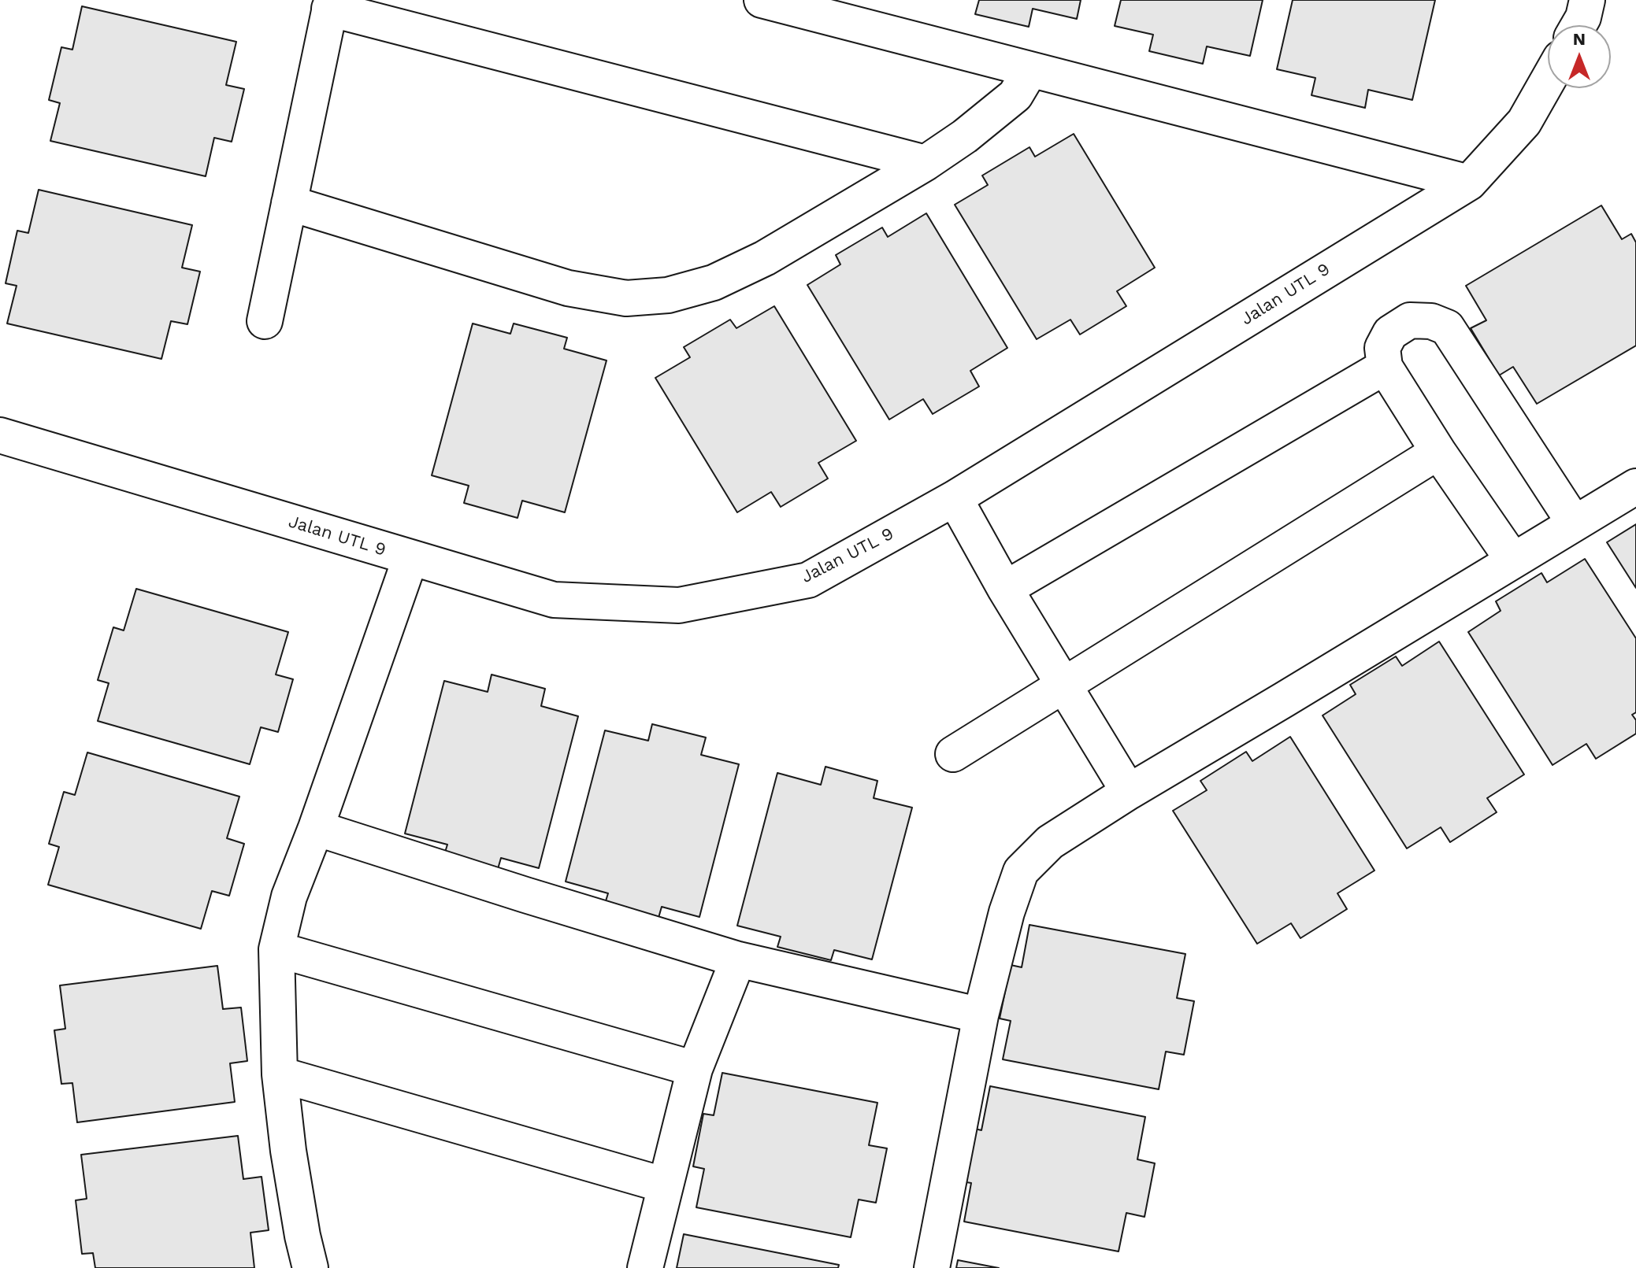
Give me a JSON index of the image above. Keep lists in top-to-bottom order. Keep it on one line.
{"streets":{"street":["Jalan UTL 9"]},"north":"top"}
